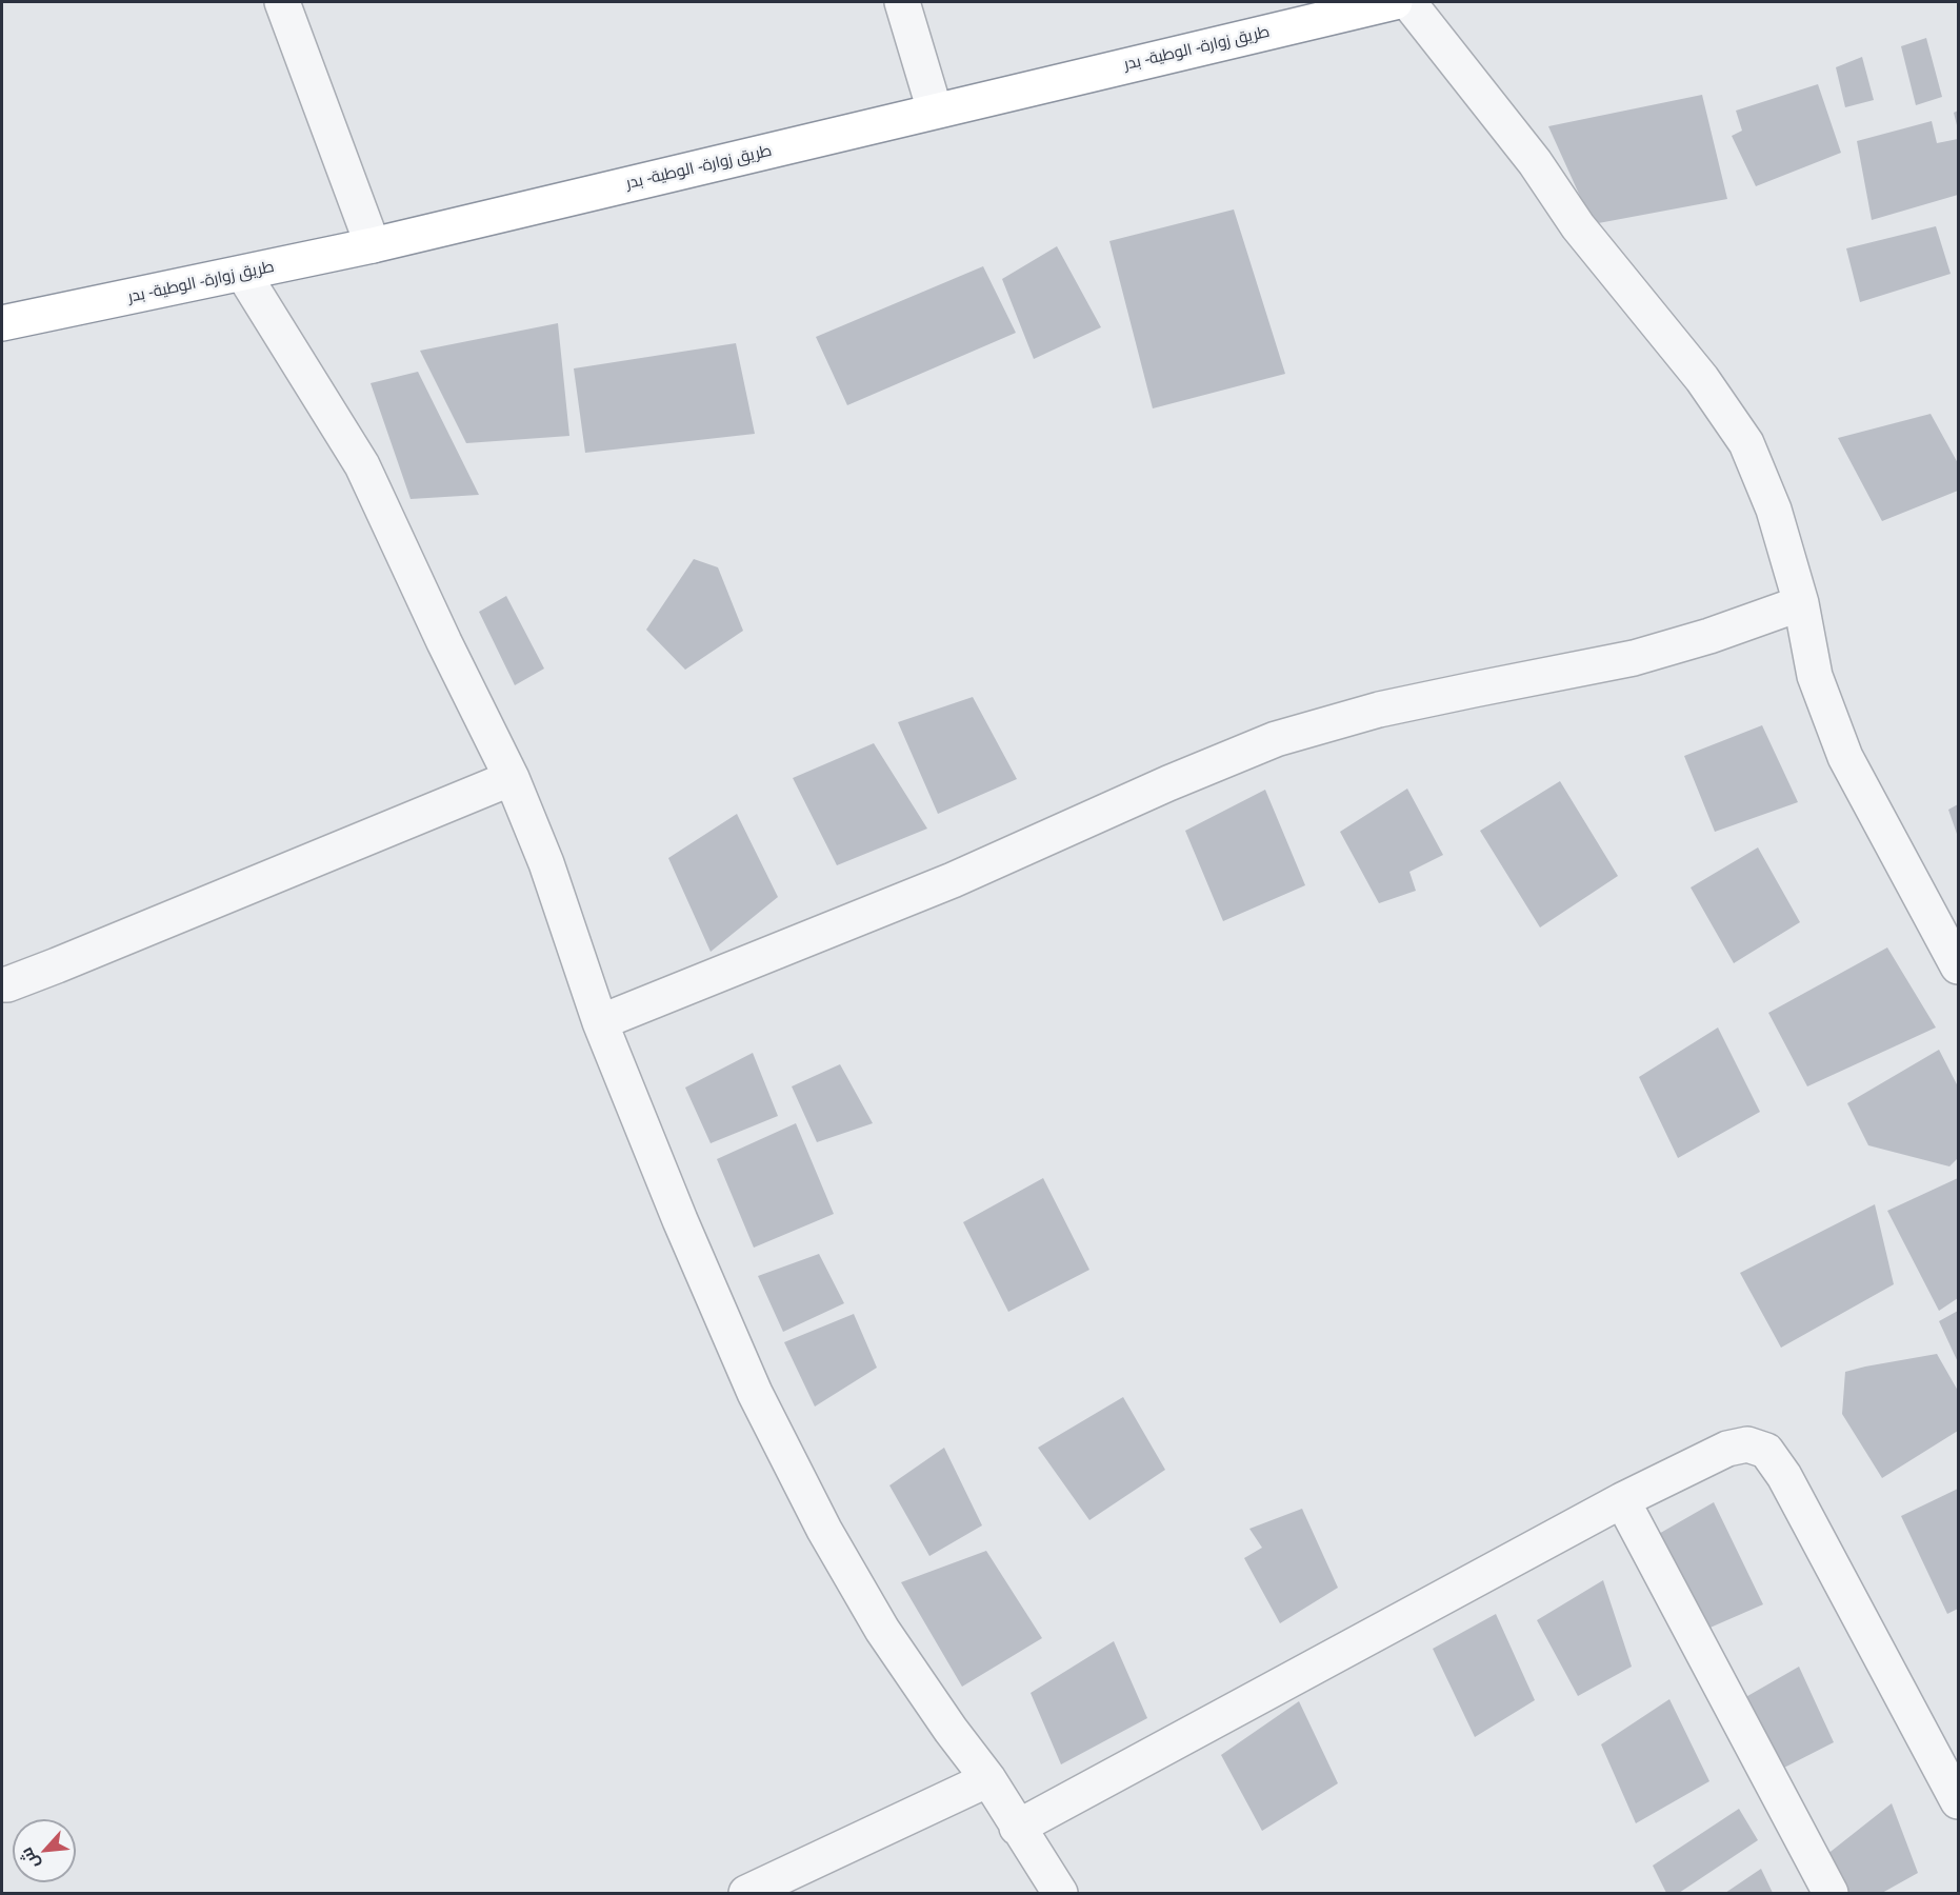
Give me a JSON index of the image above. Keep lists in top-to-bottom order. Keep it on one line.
{"streets":{"highway":["طريق زوارة- الوطية- بدر"]},"north":"bottom left"}
